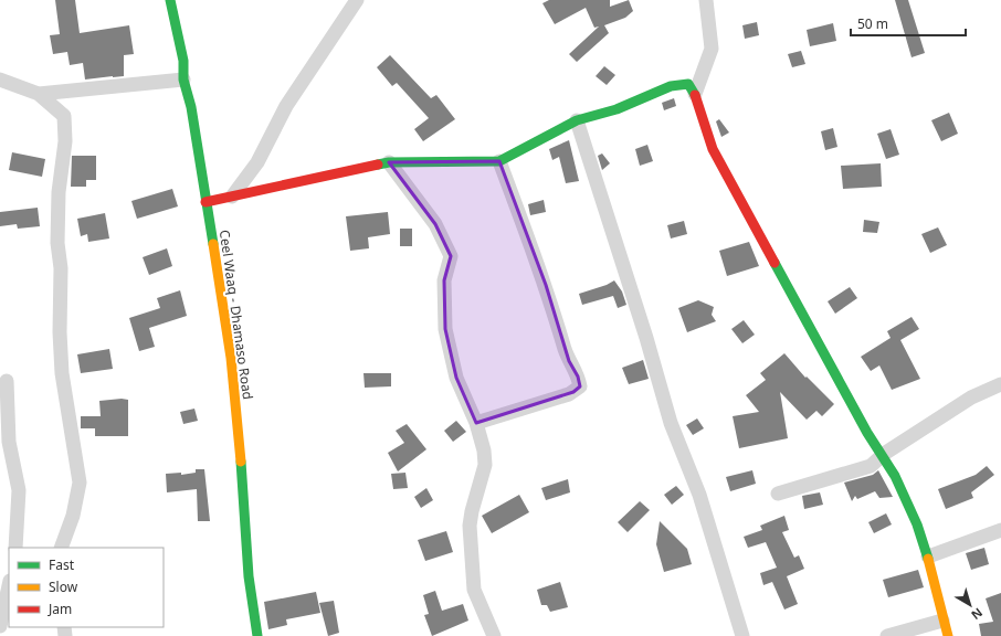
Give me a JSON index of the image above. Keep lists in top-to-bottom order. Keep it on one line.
{"streets":{"street":["Ceel Waaq - Dhamaso Road"]},"legend":["Fast","Slow","Jam"],"scale_bar":"50 m","north":"bottom right"}
